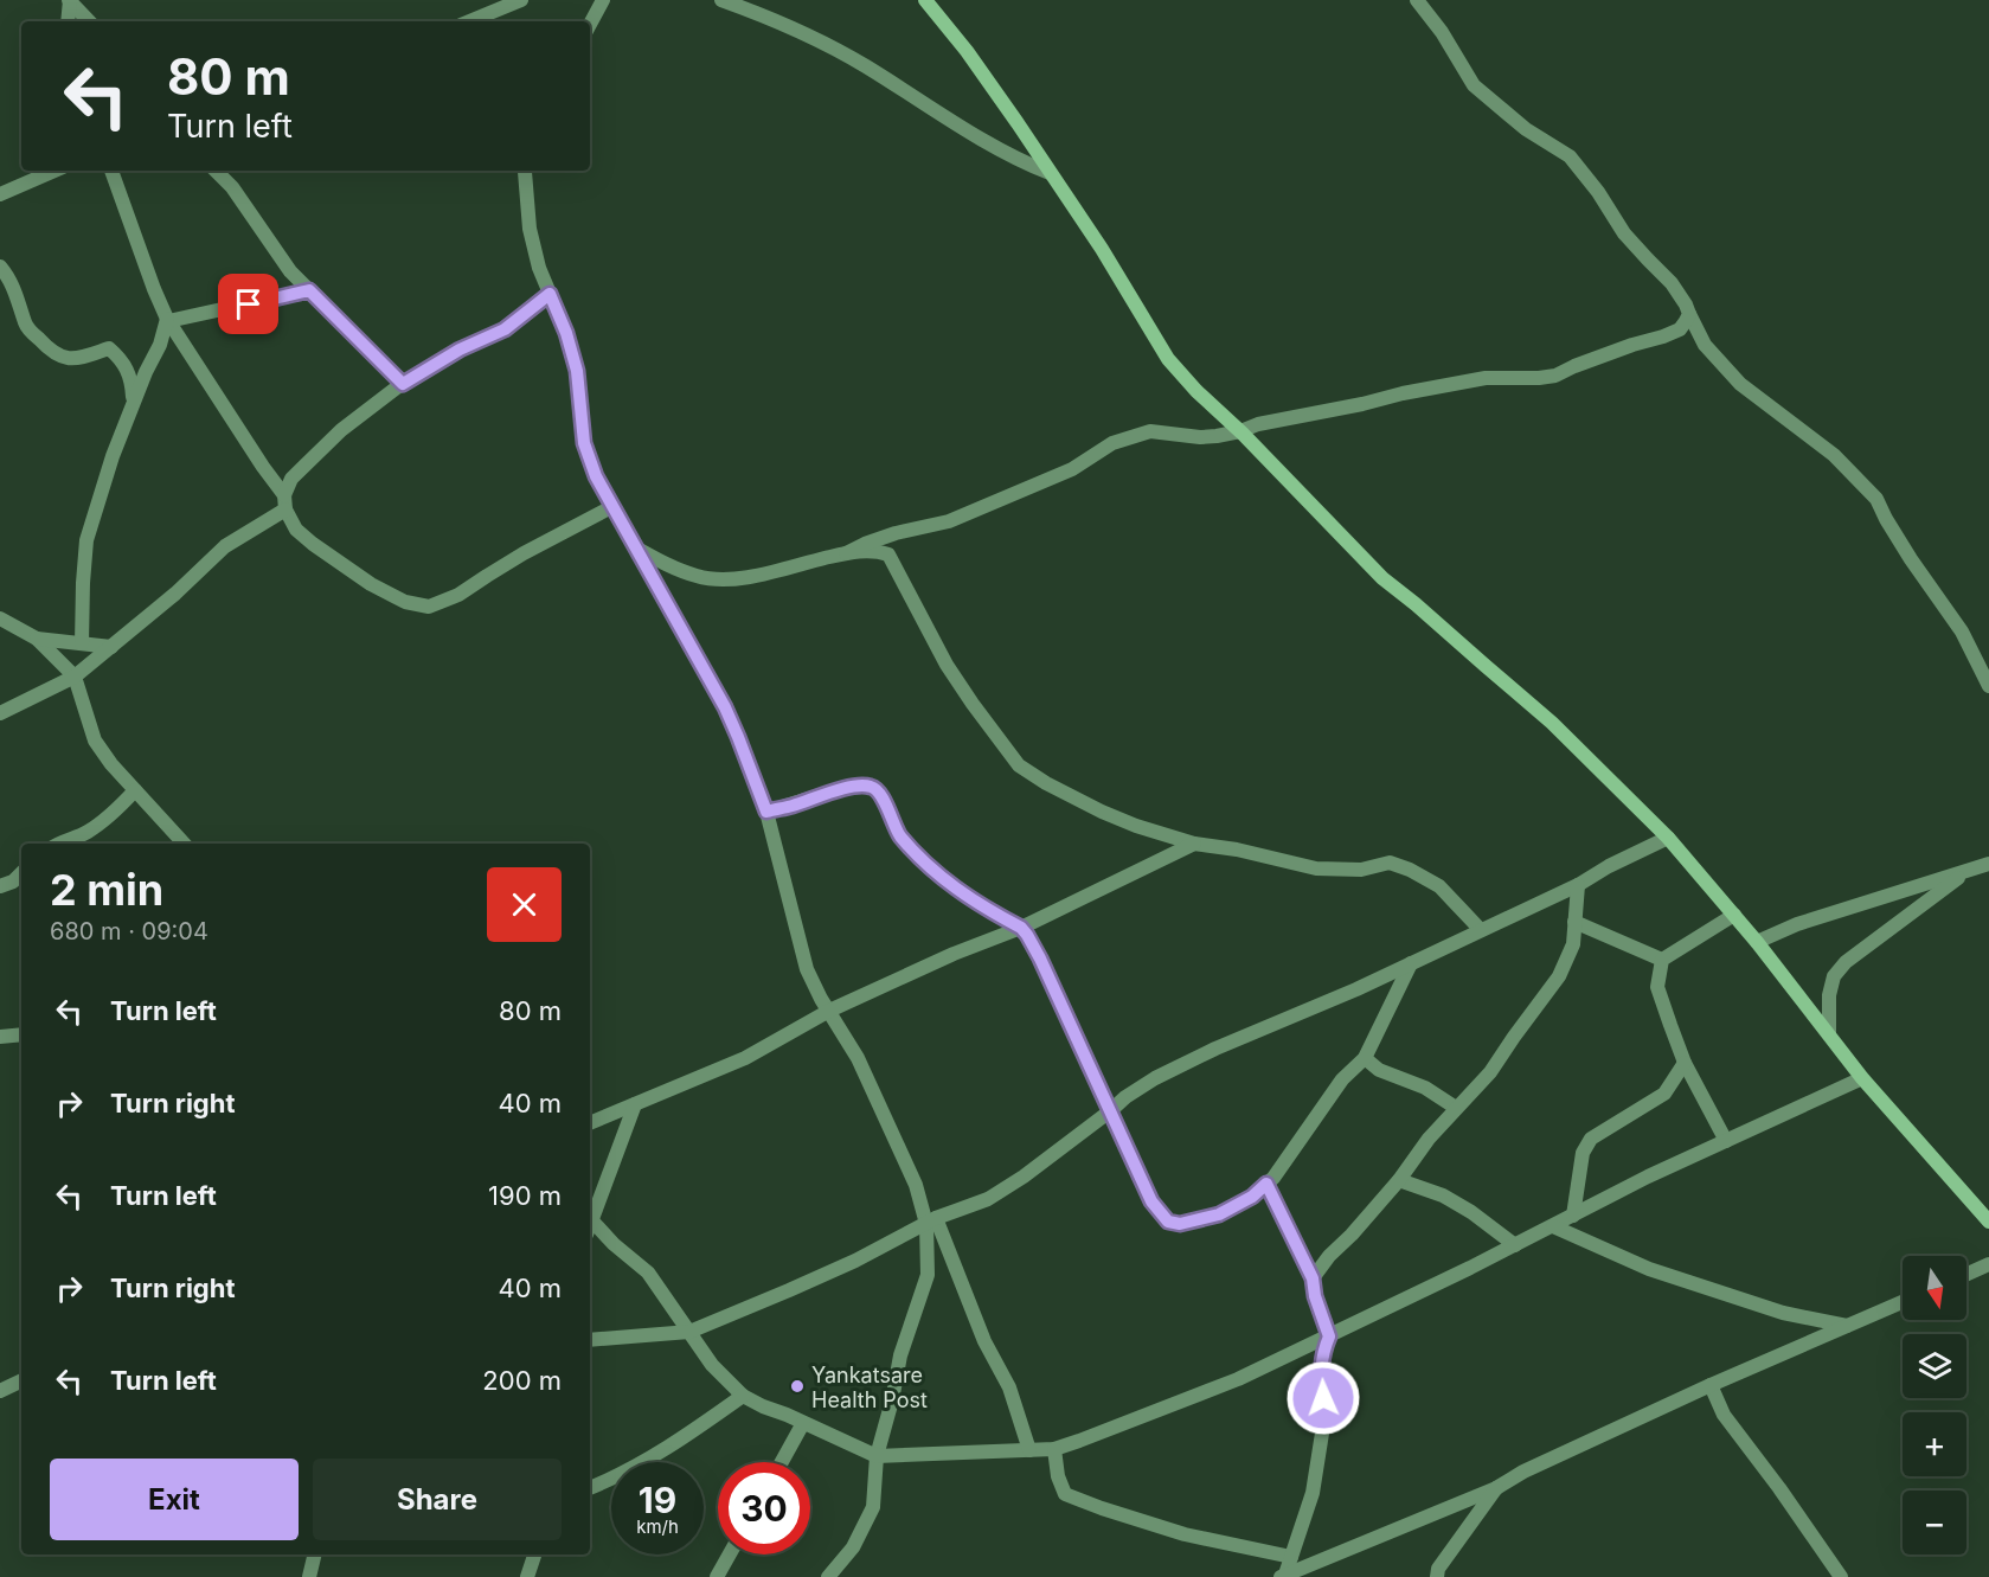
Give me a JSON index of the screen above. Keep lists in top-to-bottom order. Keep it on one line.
{"places":["Yankatsare Health Post"],"north":"bottom","page":{"turn":["80 m","Turn left"],"heading":["2 min","680 m · 09:04"],"list":[{"name":"Turn left","value":"80 m"},{"name":"Turn right","value":"40 m"},{"name":"Turn left","value":"190 m"},{"name":"Turn right","value":"40 m"},{"name":"Turn left","value":"200 m"}],"map_buttons":["+","−"],"buttons":["Exit","Share"],"speed":"19 km/h","limit":"30"}}
